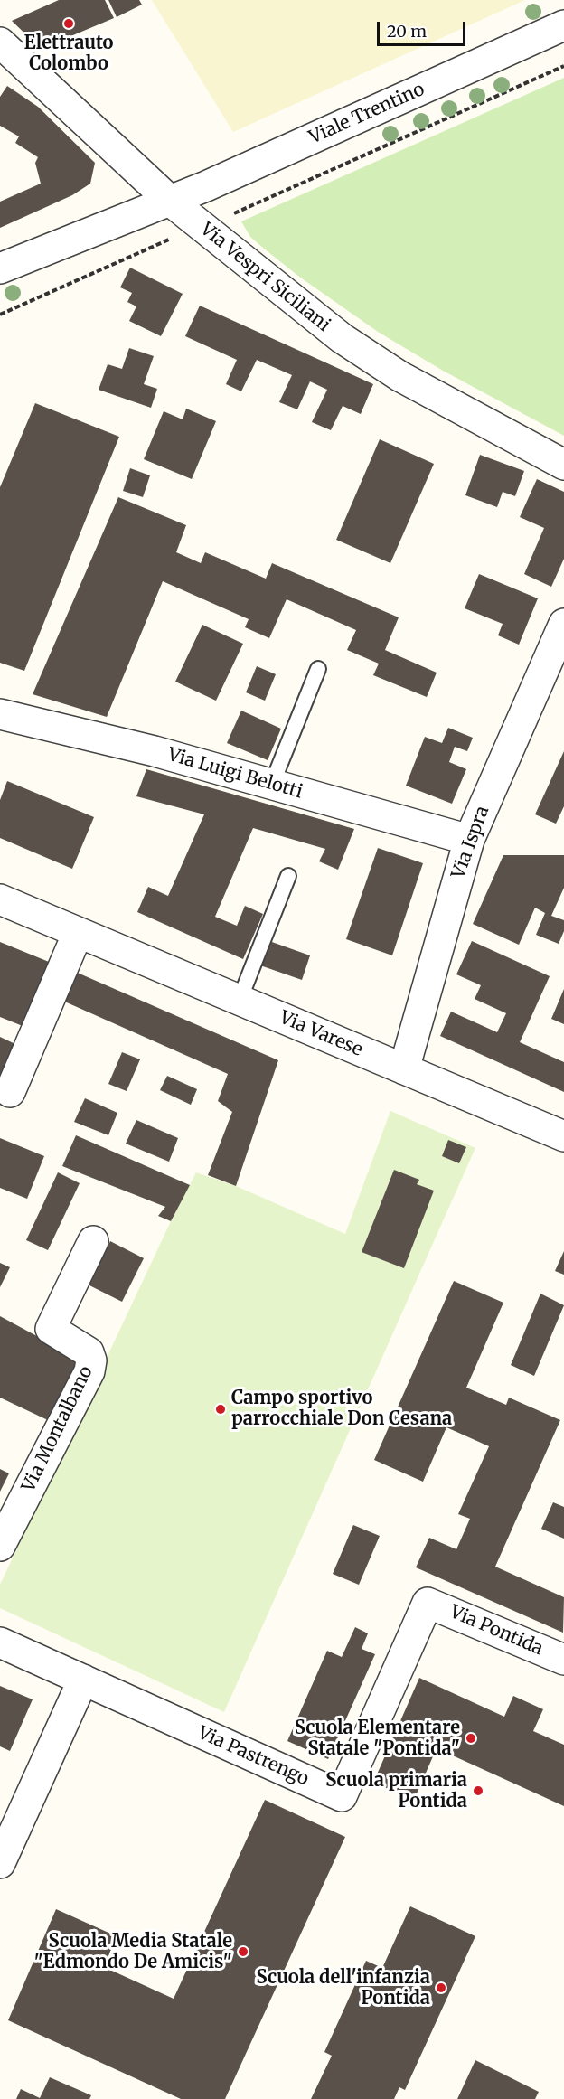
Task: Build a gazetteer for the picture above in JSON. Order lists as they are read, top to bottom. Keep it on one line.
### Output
{"streets":{"street":["Viale Trentino","Via Vespri Siciliani","Via Luigi Belotti","Via Ispra","Via Varese","Via Montalbano","Via Pontida","Via Pastrengo"]},"crossings":[["Viale Trentino","Via Vespri Siciliani"],["Via Luigi Belotti","Via Ispra"],["Via Ispra","Via Varese"],["Via Pontida","Via Pastrengo"]],"places":["Elettrauto Colombo","Campo sportivo parrocchiale Don Cesana","Scuola Elementare Statale \"Pontida\"","Scuola primaria Pontida","Scuola Media Statale \"Edmondo De Amicis\"","Scuola dell'infanzia Pontida"],"scale_bar":"20 m"}
